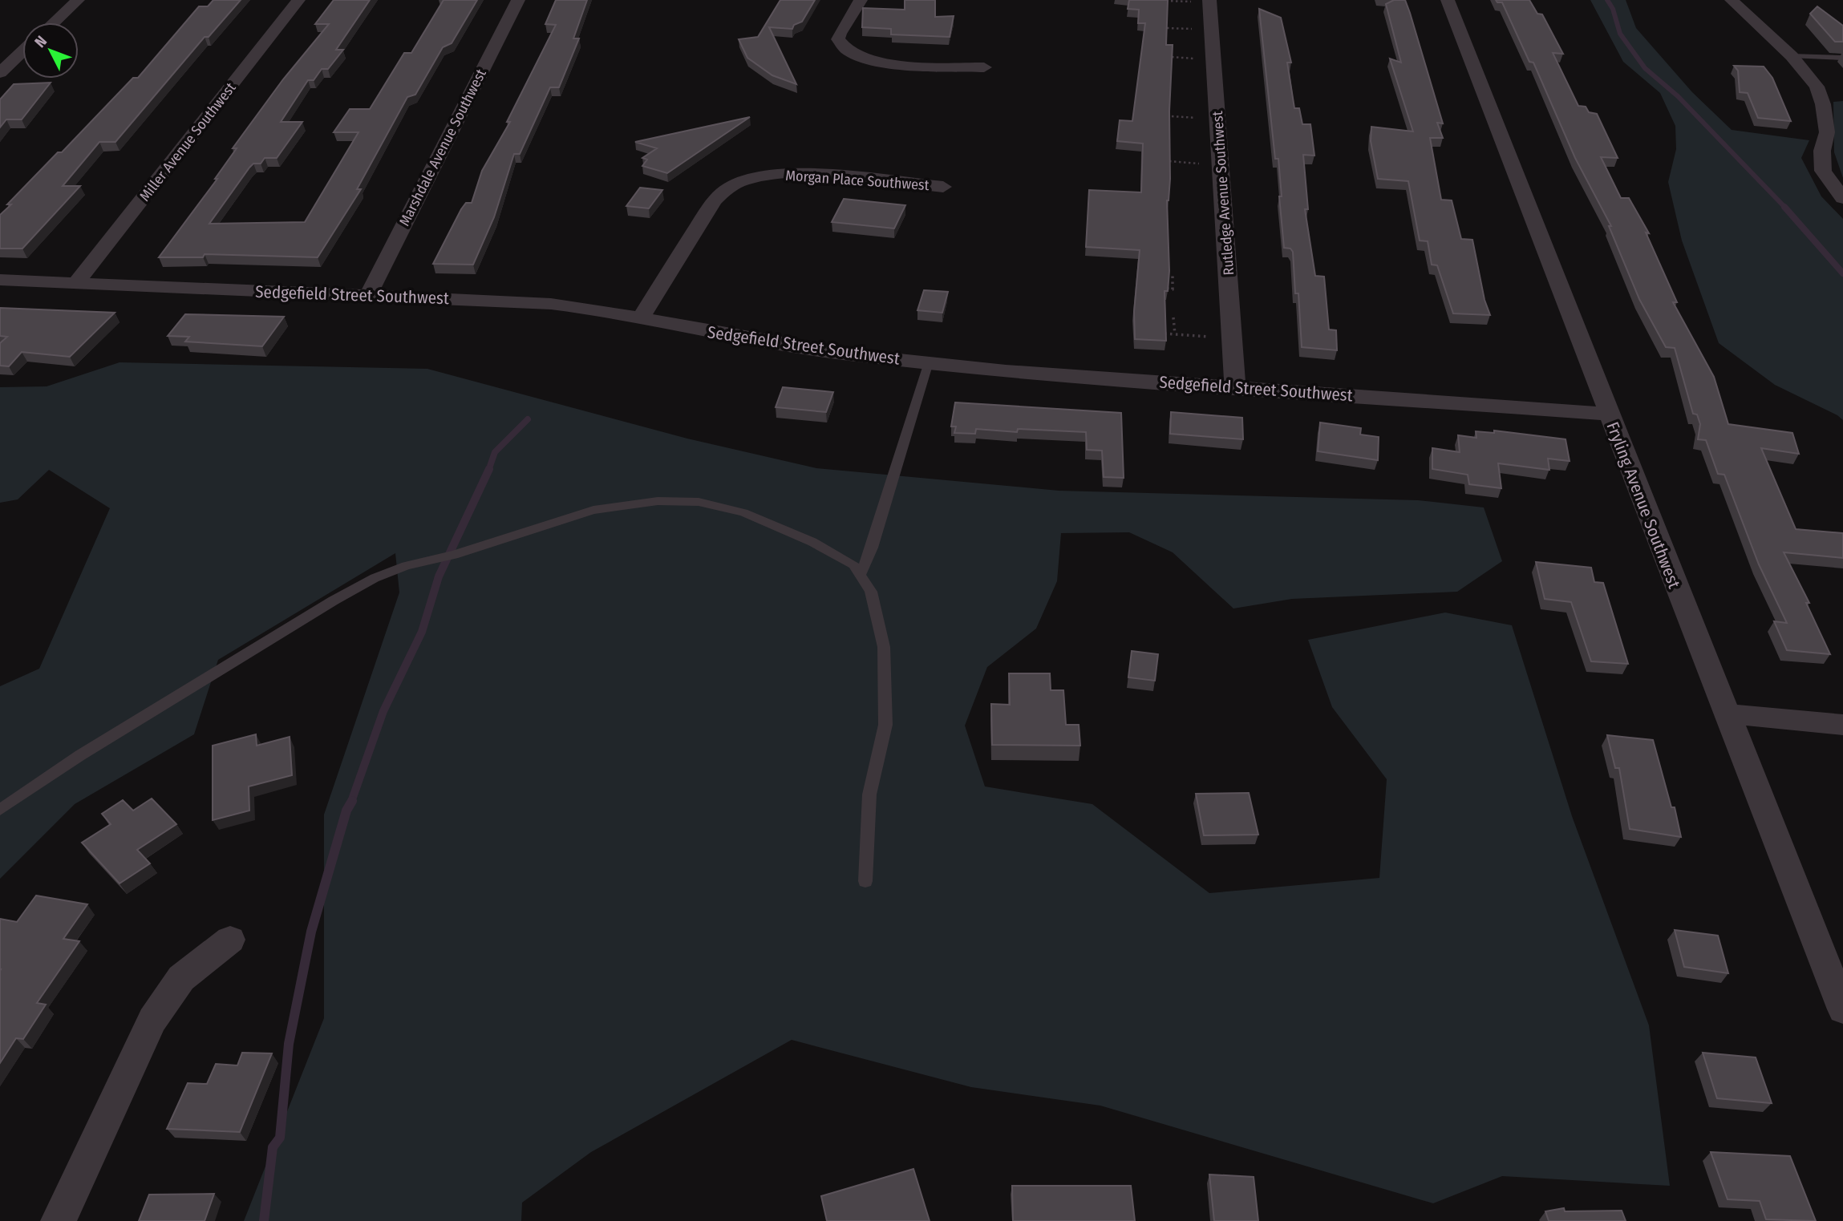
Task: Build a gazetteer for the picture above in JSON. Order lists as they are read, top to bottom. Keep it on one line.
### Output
{"streets":{"street":["Miller Avenue Southwest","Marshdale Avenue Southwest","Morgan Place Southwest","Rutledge Avenue Southwest","Sedgefield Street Southwest","Fryling Avenue Southwest"]},"crossings":[["Miller Avenue Southwest","Sedgefield Street Southwest"],["Marshdale Avenue Southwest","Sedgefield Street Southwest"],["Morgan Place Southwest","Sedgefield Street Southwest"],["Rutledge Avenue Southwest","Sedgefield Street Southwest"],["Sedgefield Street Southwest","Fryling Avenue Southwest"]],"north":"top left"}
